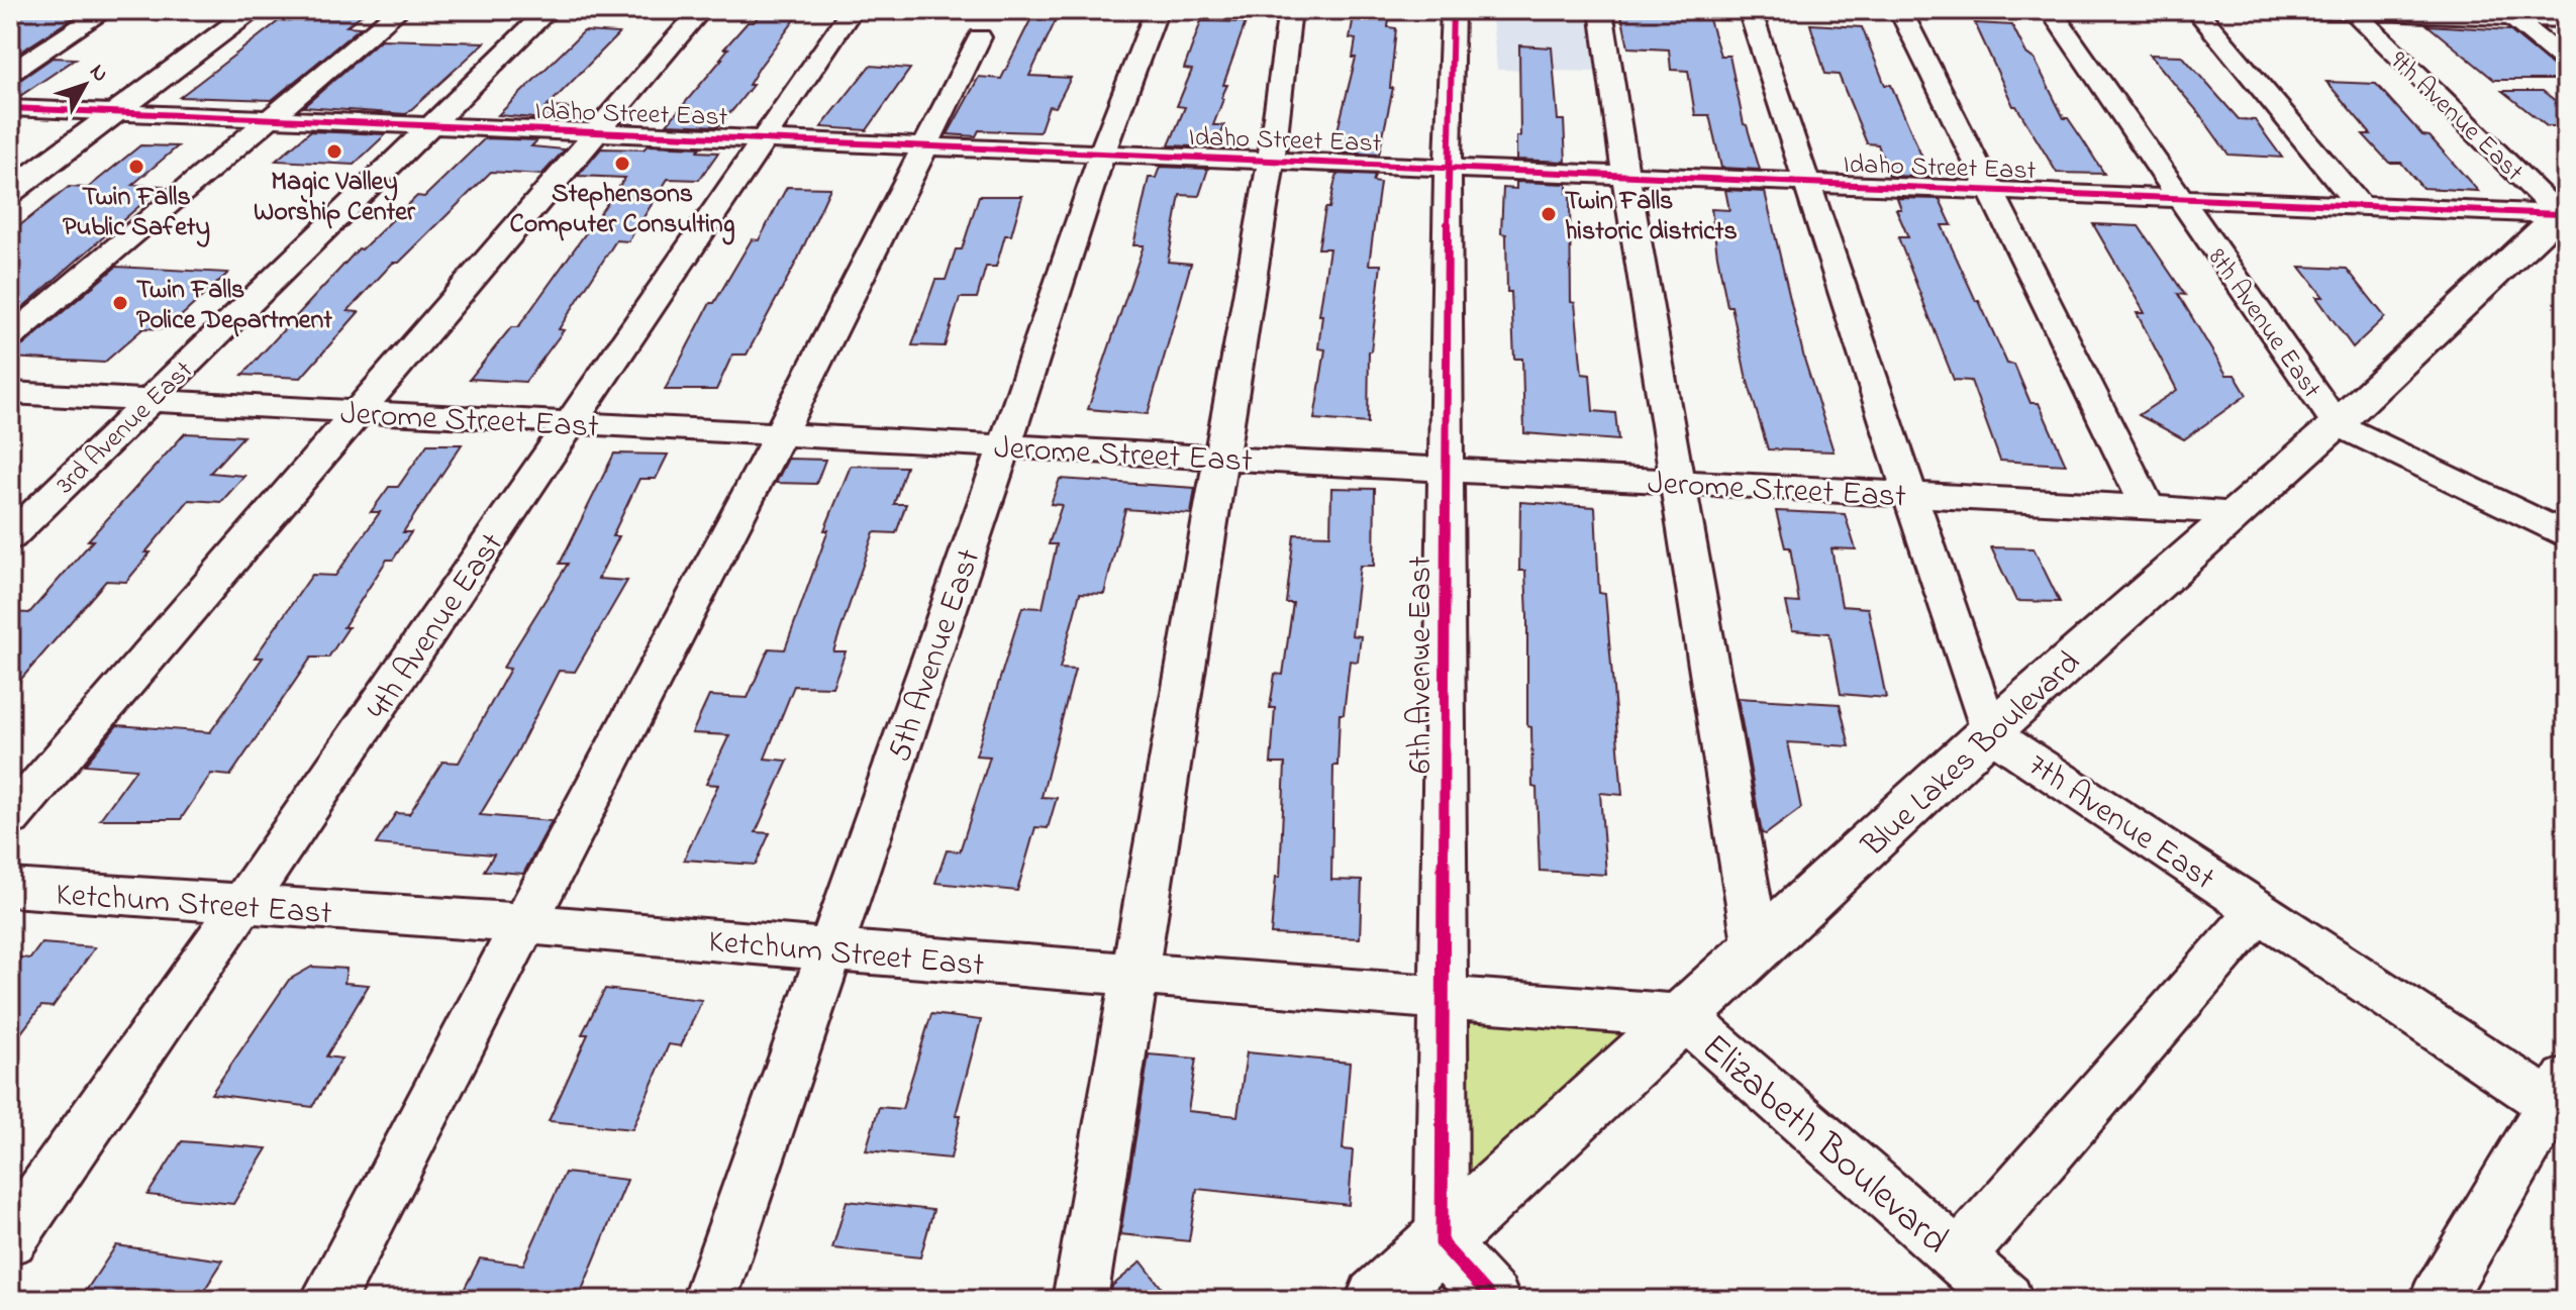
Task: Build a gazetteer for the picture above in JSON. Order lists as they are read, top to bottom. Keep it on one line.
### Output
{"streets":{"main road":["Blue Lakes Boulevard"],"street":["Idaho Street East","9th Avenue East","8th Avenue East","Jerome Street East","3rd Avenue East","4th Avenue East","5th Avenue East","6th Avenue East","7th Avenue East","Ketchum Street East","Elizabeth Boulevard"]},"crossings":[["Idaho Street East","9th Avenue East"],["Idaho Street East","8th Avenue East"],["Idaho Street East","3rd Avenue East"],["Idaho Street East","4th Avenue East"],["Idaho Street East","5th Avenue East"],["Idaho Street East","6th Avenue East"],["Idaho Street East","Blue Lakes Boulevard"],["9th Avenue East","Blue Lakes Boulevard"],["8th Avenue East","Blue Lakes Boulevard"],["Jerome Street East","3rd Avenue East"],["Jerome Street East","4th Avenue East"],["Jerome Street East","5th Avenue East"],["Jerome Street East","6th Avenue East"],["Jerome Street East","Blue Lakes Boulevard"],["4th Avenue East","Ketchum Street East"],["5th Avenue East","Ketchum Street East"],["6th Avenue East","Blue Lakes Boulevard"],["6th Avenue East","Ketchum Street East"],["Blue Lakes Boulevard","7th Avenue East"],["Blue Lakes Boulevard","Ketchum Street East"],["Blue Lakes Boulevard","Elizabeth Boulevard"],["Ketchum Street East","Elizabeth Boulevard"]],"places":["Magic Valley Worship Center","Stephensons Computer Consulting","Twin Falls Public Safety","Twin Falls historic districts","Twin Falls Police Department"],"north":"top right"}
